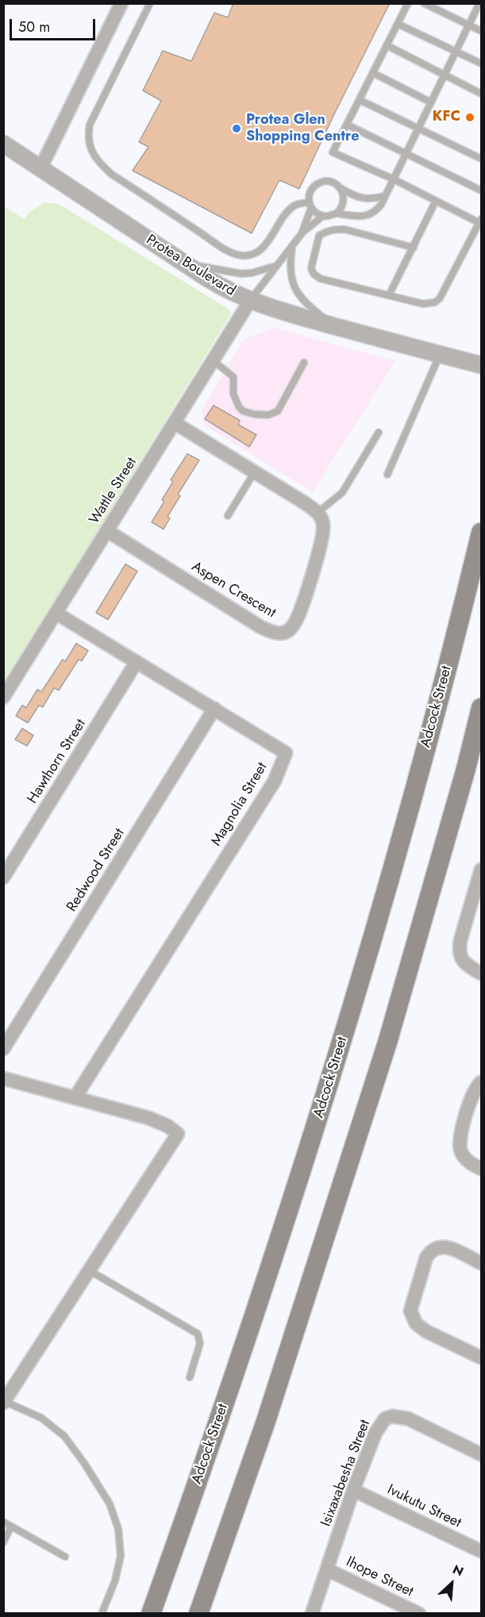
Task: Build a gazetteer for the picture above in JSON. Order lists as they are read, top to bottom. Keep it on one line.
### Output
{"streets":{"main road":["Adcock Street"],"street":["Protea Boulevard","Wattle Street","Aspen Crescent","Hawthorn Street","Magnolia Street","Redwood Street","Isixaxabesha Street","Ivukutu Street","Ihope Street"]},"crossings":[["Protea Boulevard","Wattle Street"],["Wattle Street","Aspen Crescent"],["Wattle Street","Magnolia Street"],["Hawthorn Street","Magnolia Street"],["Magnolia Street","Redwood Street"],["Isixaxabesha Street","Ivukutu Street"],["Isixaxabesha Street","Ihope Street"]],"places":["KFC","Protea Glen Shopping Centre"],"scale_bar":"50 m","north":"top right"}
